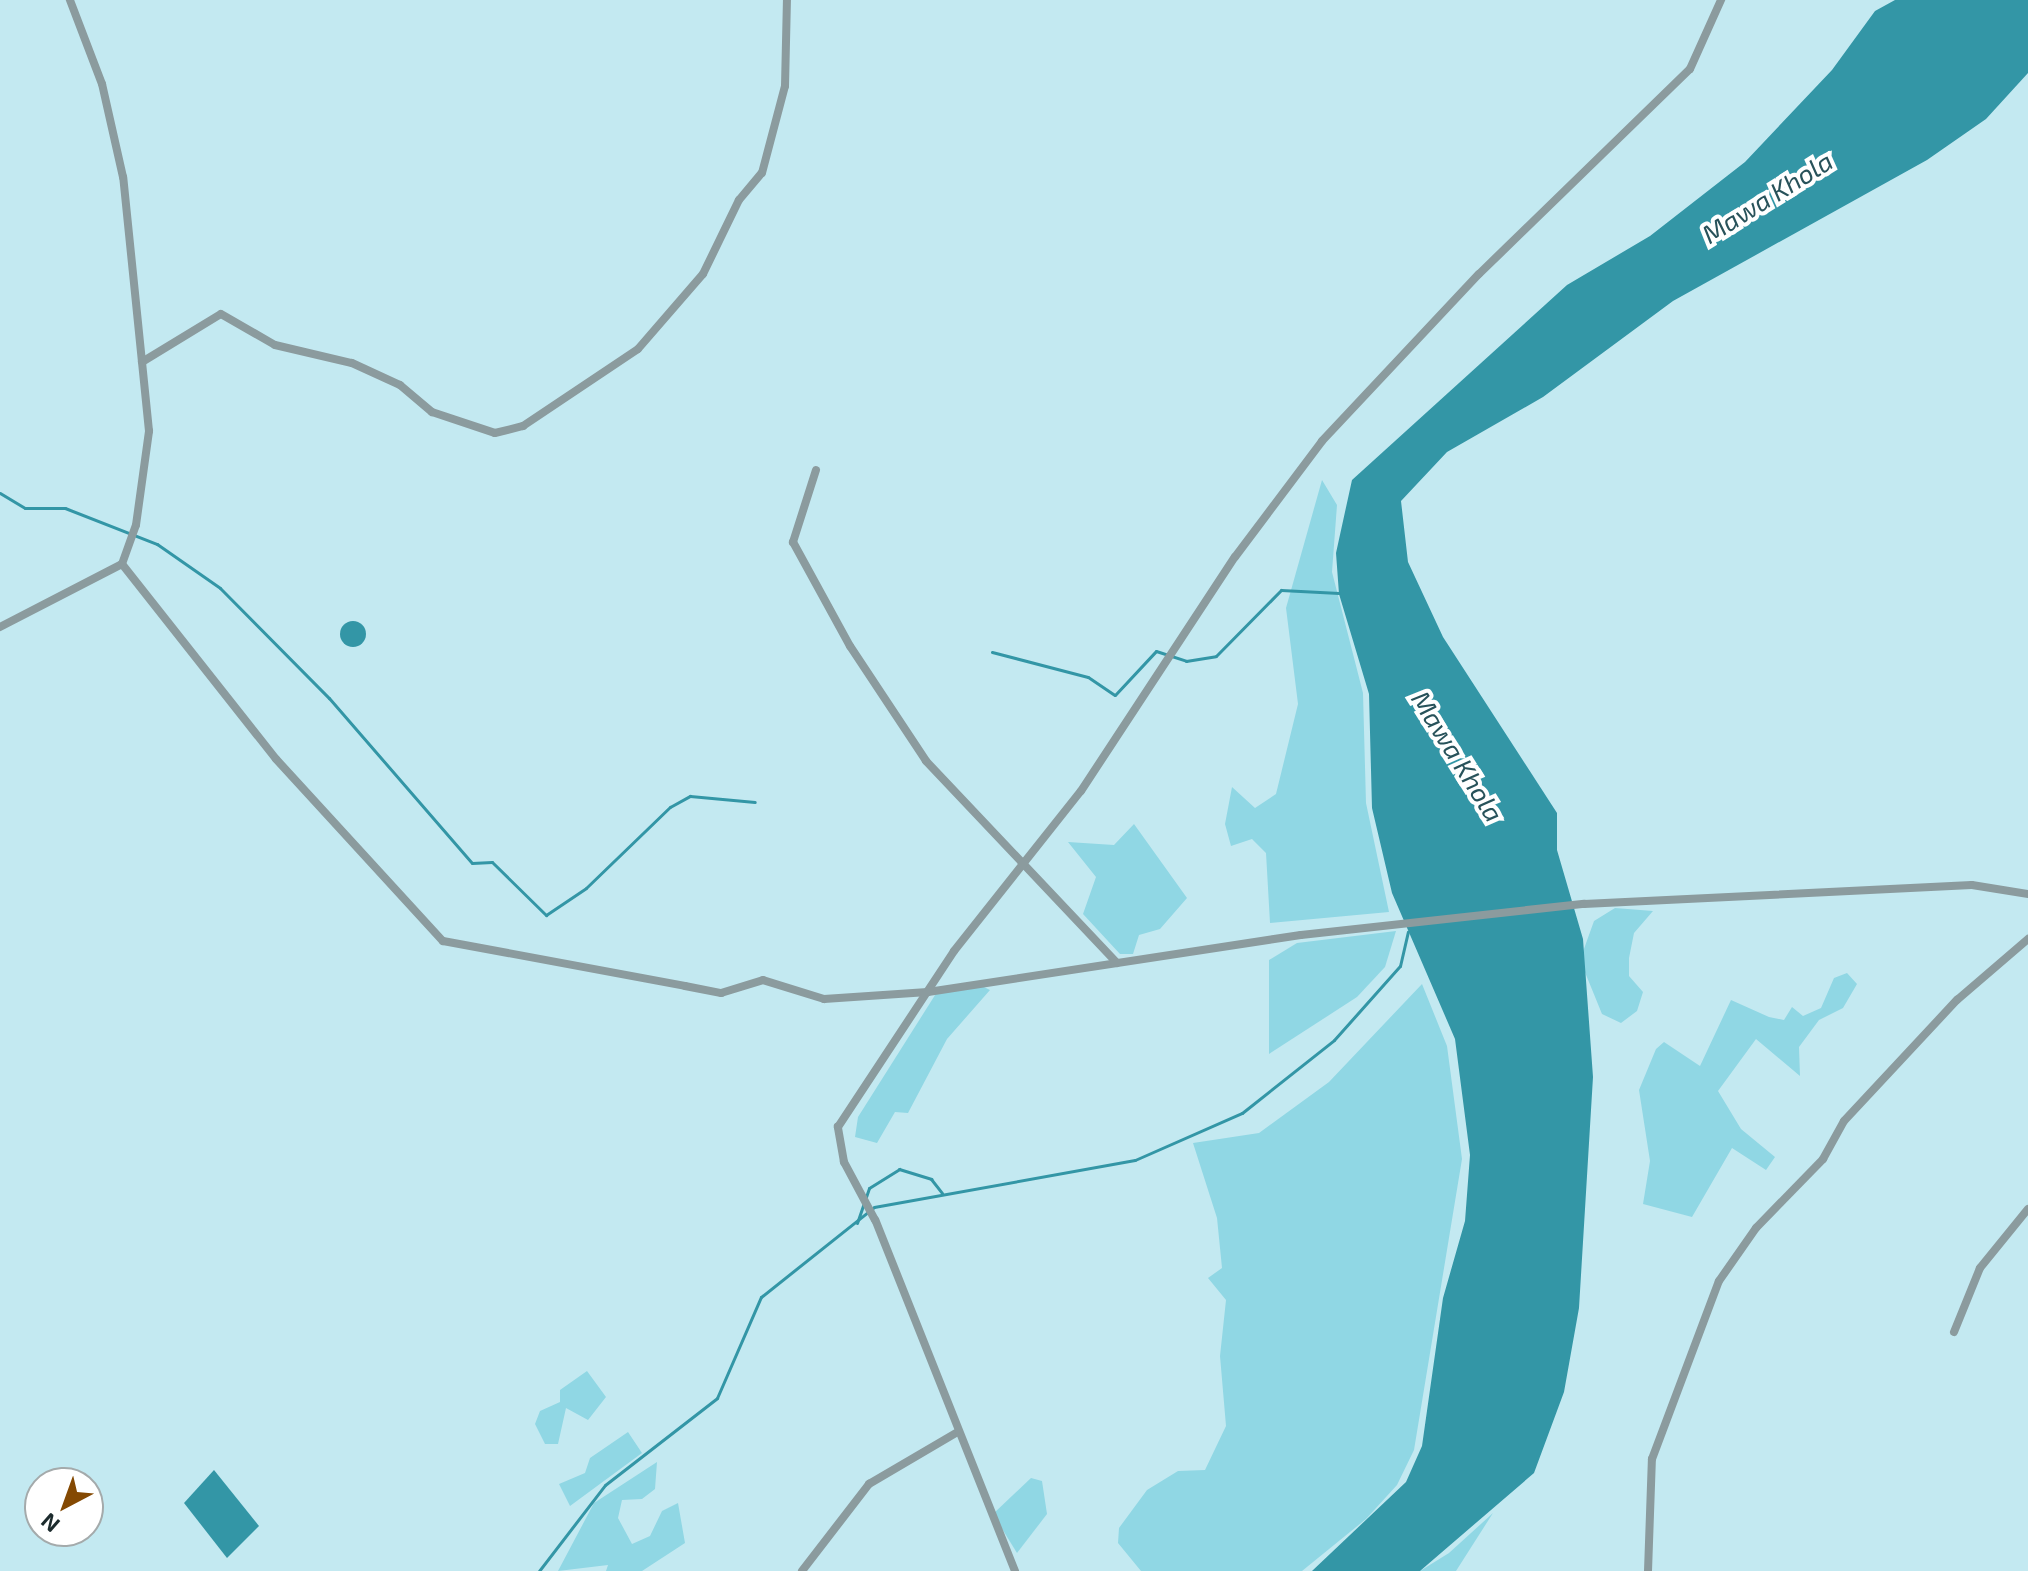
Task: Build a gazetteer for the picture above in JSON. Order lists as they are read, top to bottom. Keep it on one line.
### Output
{"water":["Mawa Khola"],"north":"bottom left"}
